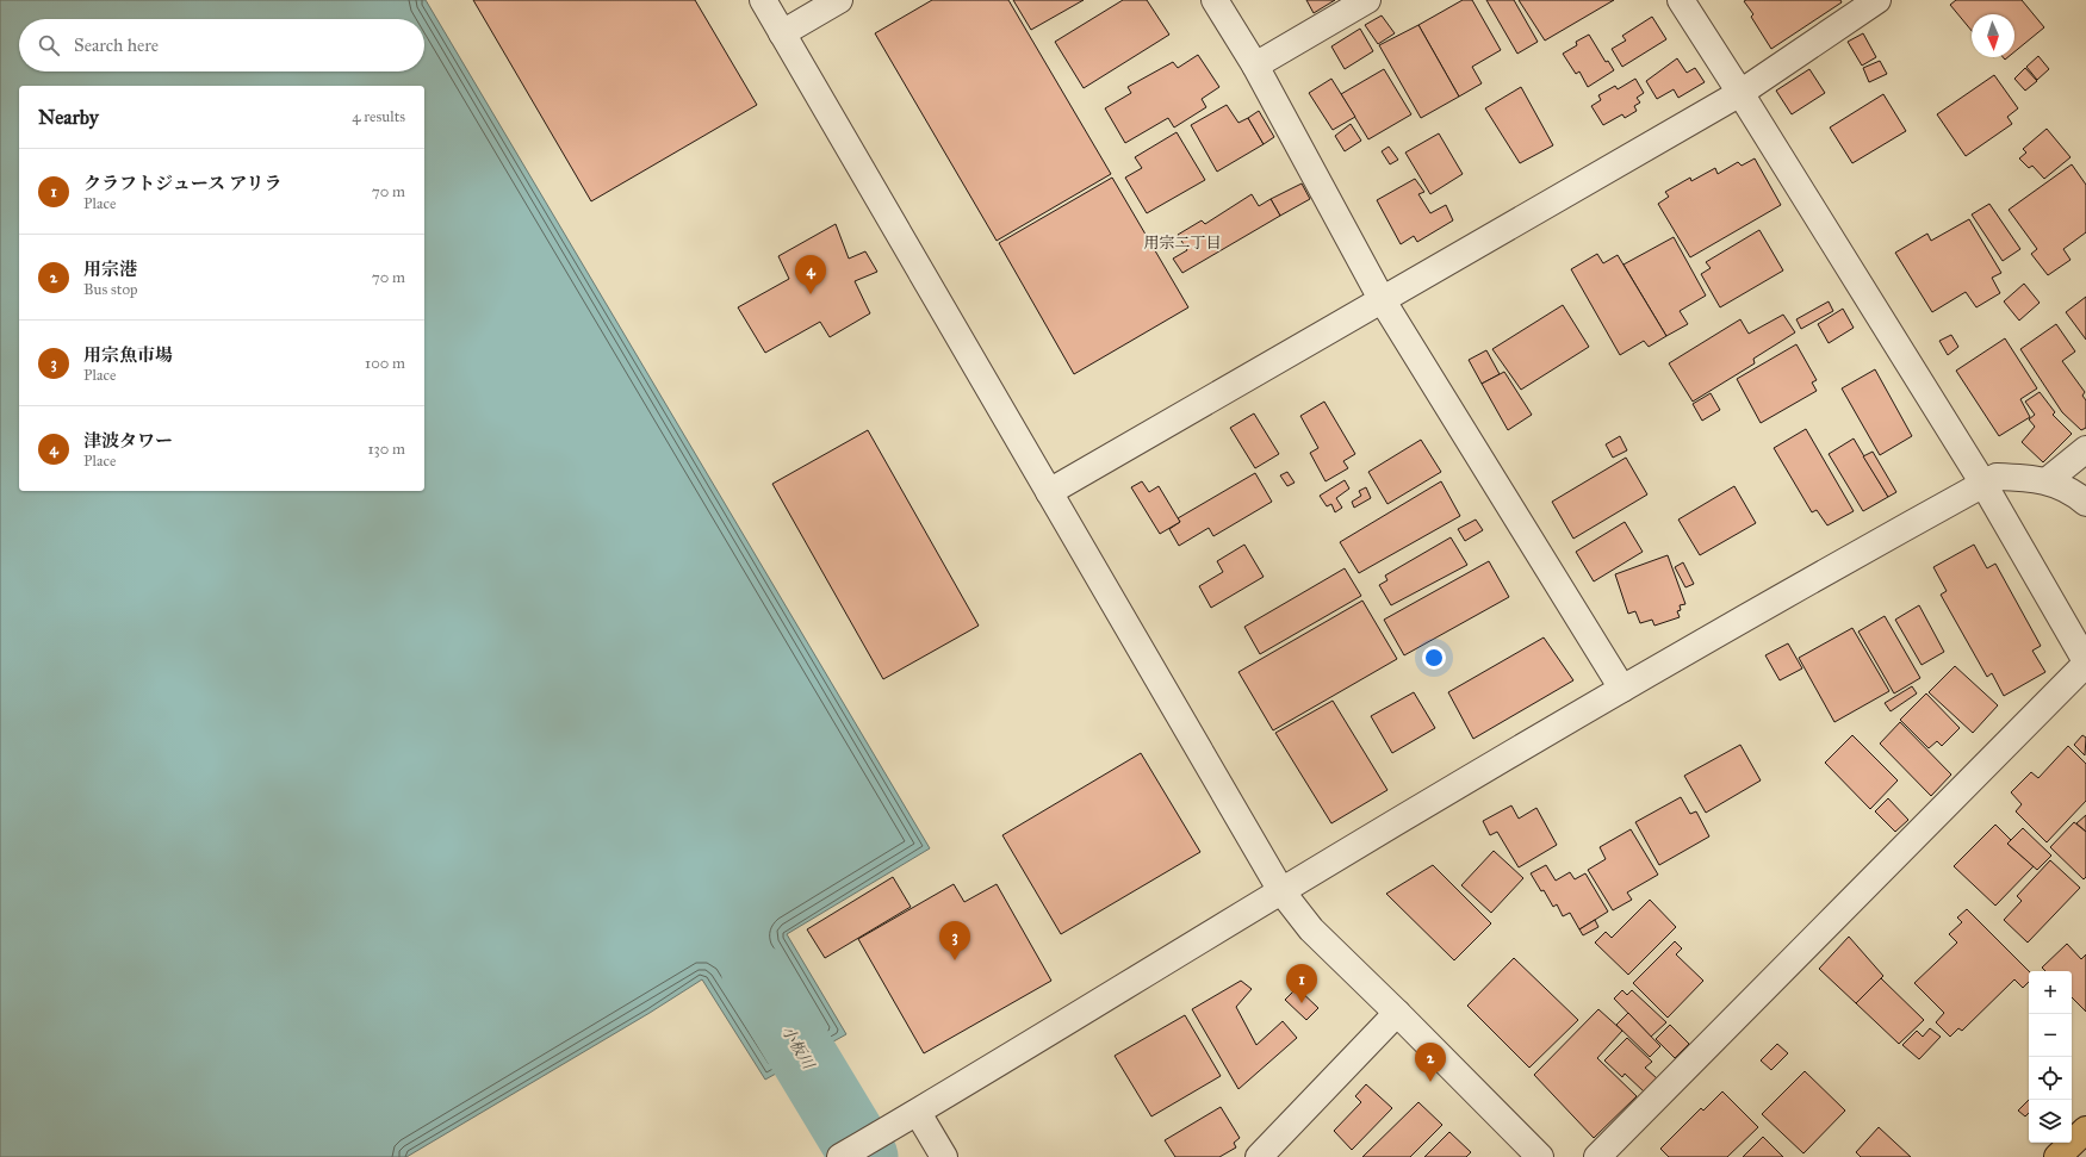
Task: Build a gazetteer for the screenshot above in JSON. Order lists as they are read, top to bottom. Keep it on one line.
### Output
{"districts":["用宗二丁目"],"water":["小板川"],"north":"bottom","page":{"search":"Search here","heading":["Nearby","4 results"],"list":[{"mark":"1","name":"クラフトジュース アリラ","note":"Place","value":"70 m"},{"mark":"2","name":"用宗港","note":"Bus stop","value":"70 m"},{"mark":"3","name":"用宗魚市場","note":"Place","value":"100 m"},{"mark":"4","name":"津波タワー","note":"Place","value":"130 m"}],"pins":["4","3","1","2"],"map_buttons":["+","−"]}}
